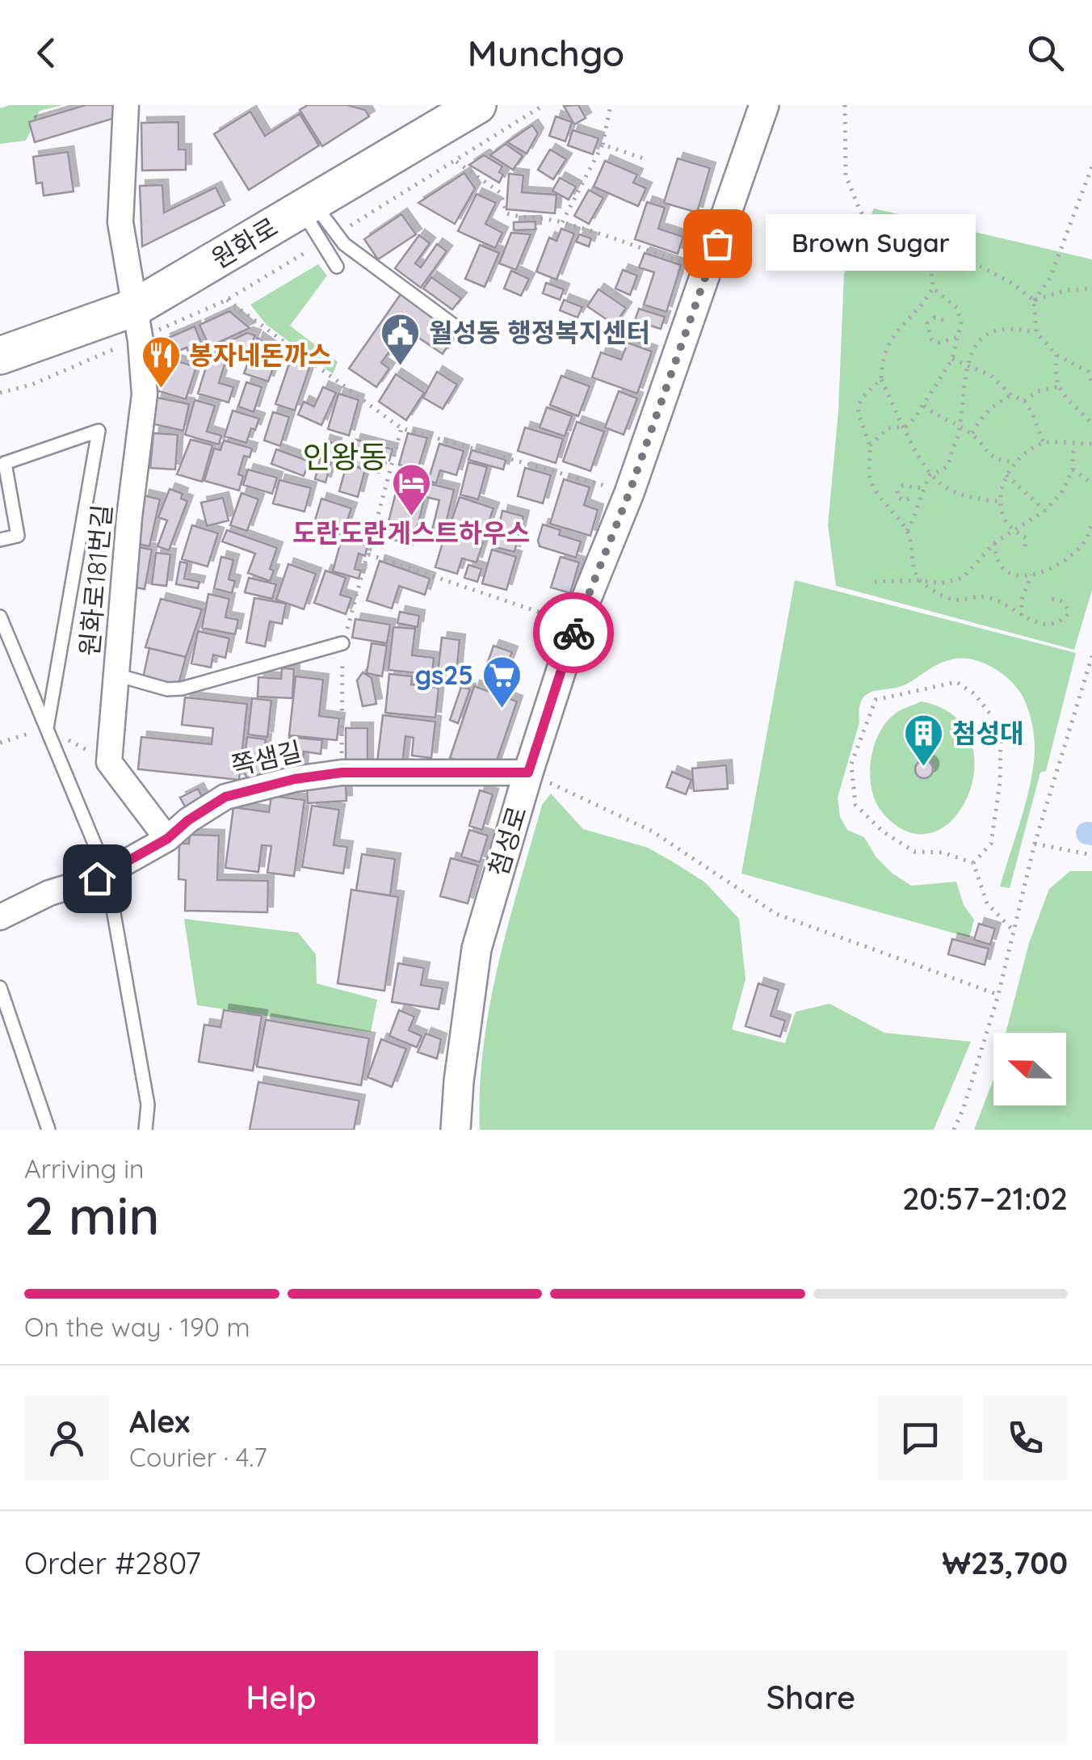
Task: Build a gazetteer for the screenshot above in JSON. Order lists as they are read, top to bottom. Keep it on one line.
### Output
{"streets":{"main road":["원화로"],"street":["원화로181번길","쪽샘길","첨성로"]},"crossings":[["원화로","원화로181번길"],["원화로181번길","쪽샘길"],["쪽샘길","첨성로"]],"districts":["인왕동"],"places":{"other":["Brown Sugar"],"public building":["월성동 행정복지센터"],"restaurant":["봉자네돈까스"],"hotel":["도란도란게스트하우스"],"supermarket":["gs25"],"building":["첨성대"]},"north":"left","page":{"header":"Munchgo","bubble":"Brown Sugar","heading":["2 min","Arriving in","20:57–21:02"],"panel":["Alex","Courier · 4.7","Order #2807","₩23,700"],"bar":"On the way · 190 m","buttons":["Help","Share"]}}
